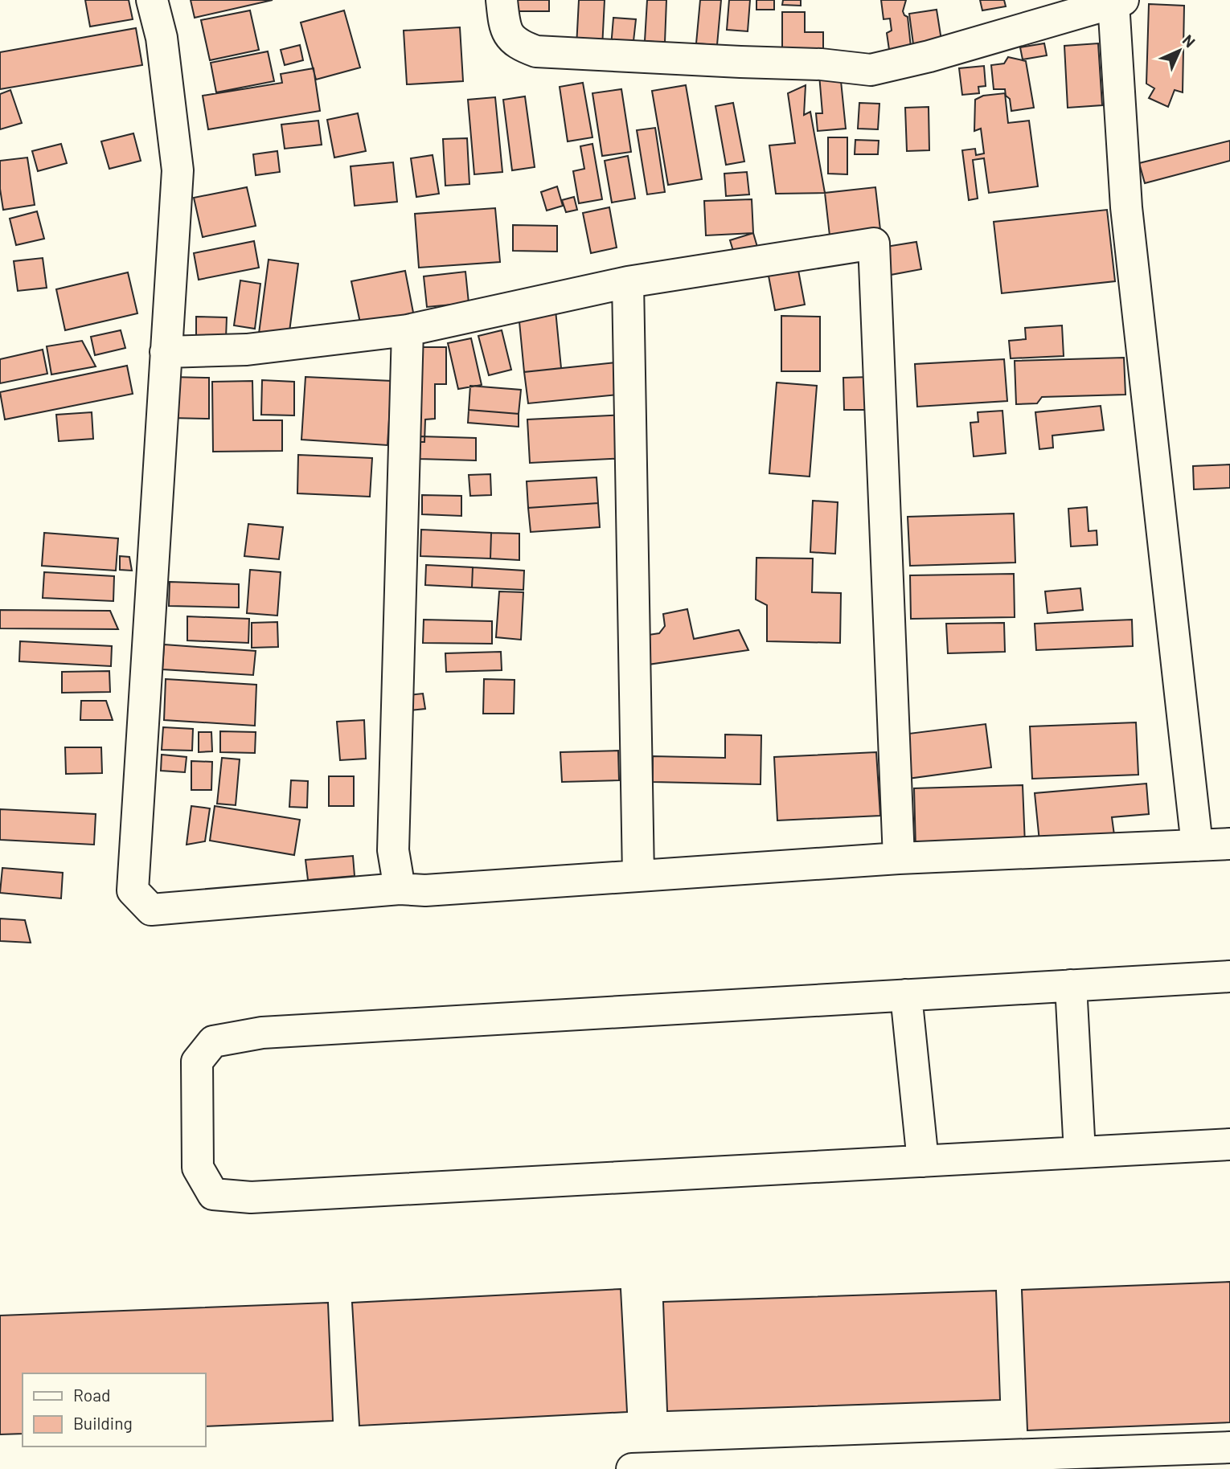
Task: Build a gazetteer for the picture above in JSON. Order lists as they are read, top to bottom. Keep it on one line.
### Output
{"legend":["Road","Building"],"north":"top right"}
